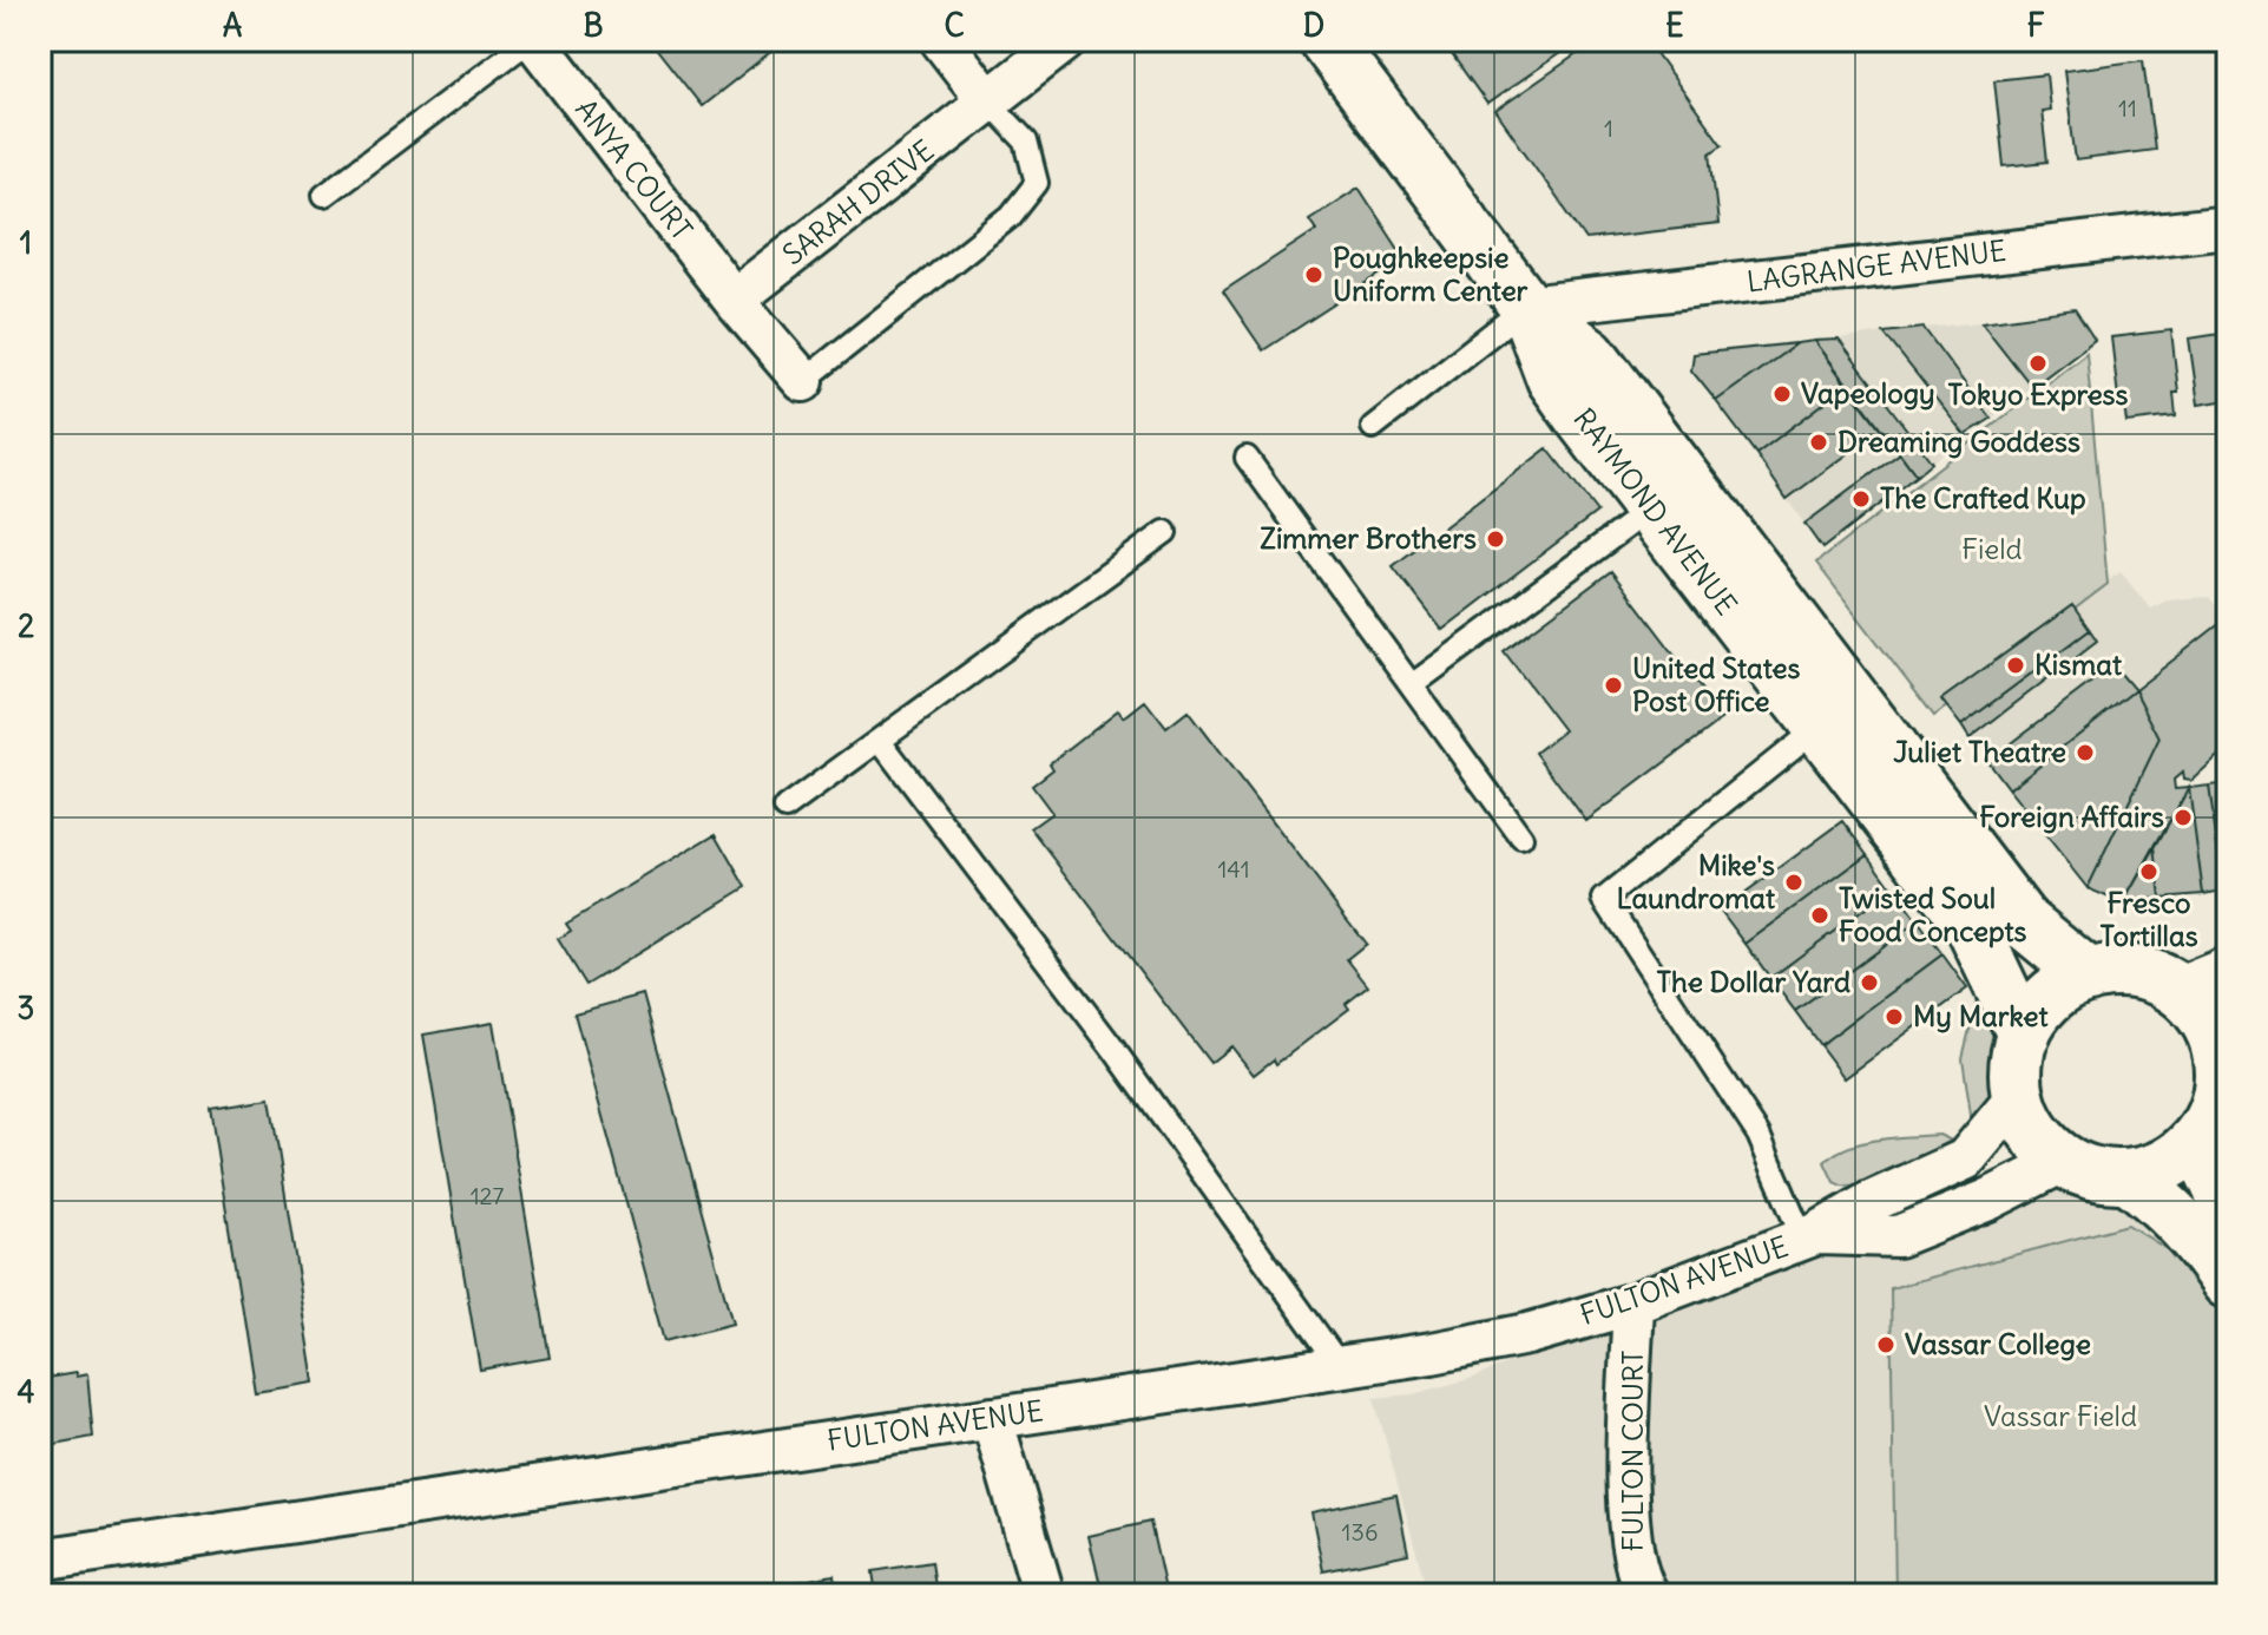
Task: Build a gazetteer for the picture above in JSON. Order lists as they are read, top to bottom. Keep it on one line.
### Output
{"streets":{"main road":["RAYMOND AVENUE"],"street":["ANYA COURT","SARAH DRIVE","LAGRANGE AVENUE","FULTON AVENUE","FULTON COURT"]},"crossings":[["ANYA COURT","SARAH DRIVE"],["LAGRANGE AVENUE","RAYMOND AVENUE"],["RAYMOND AVENUE","FULTON AVENUE"],["FULTON AVENUE","FULTON COURT"]],"parks":["Field","Vassar Field"],"places":["Poughkeepsie Uniform Center","Tokyo Express","Vapeology","Dreaming Goddess","The Crafted Kup","Zimmer Brothers","Kismat","United States Post Office","Juliet Theatre","Foreign Affairs","Fresco Tortillas","Mike's Laundromat","Twisted Soul Food Concepts","The Dollar Yard","My Market","Vassar College"],"house_numbers":["11","1","141","127","136"],"grid":{"columns":["A","B","C","D","E","F"],"rows":["1","2","3","4"]}}
